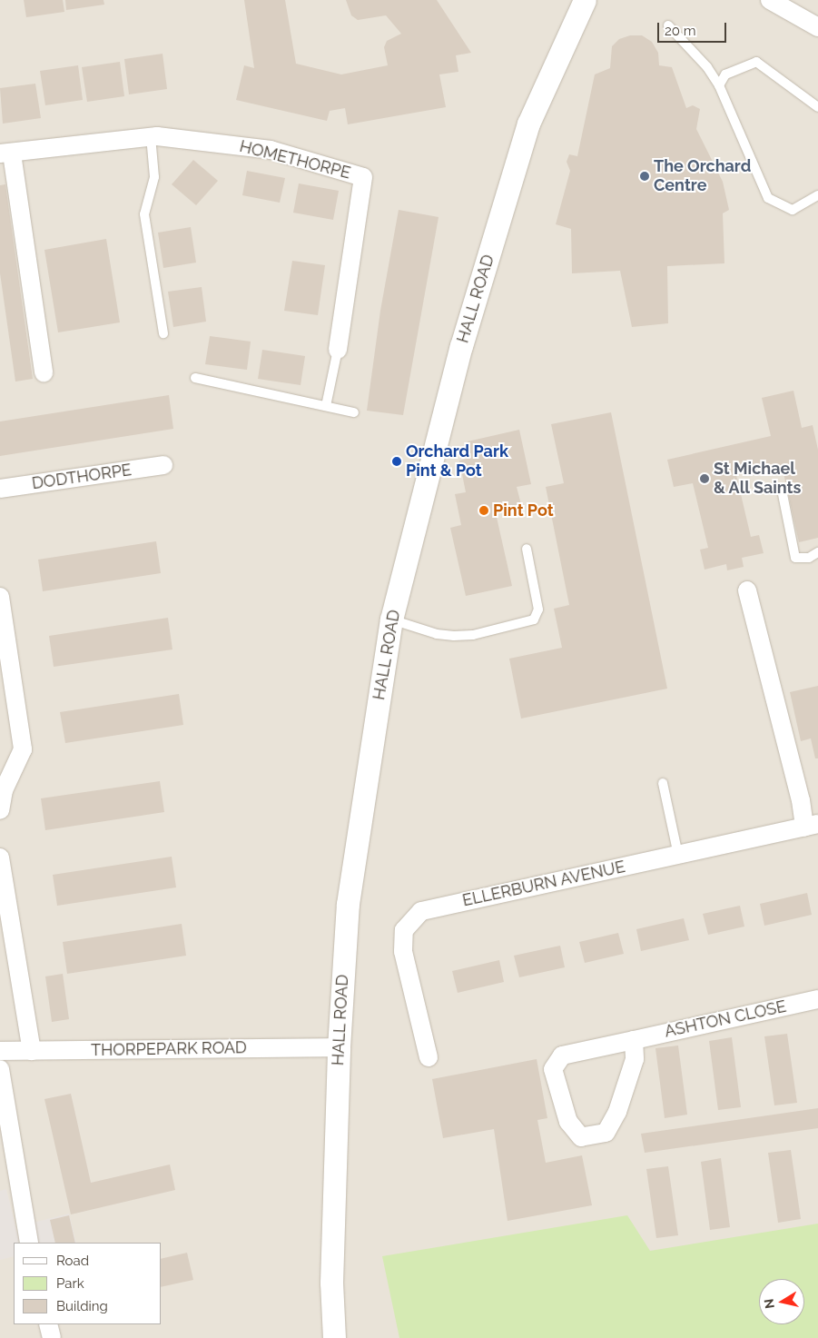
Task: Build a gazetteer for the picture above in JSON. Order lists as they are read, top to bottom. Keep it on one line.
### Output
{"streets":{"street":["HOMETHORPE","HALL ROAD","DODTHORPE","ELLERBURN AVENUE","ASHTON CLOSE","THORPEPARK ROAD"]},"crossings":[["HALL ROAD","THORPEPARK ROAD"]],"places":["The Orchard Centre","Orchard Park Pint & Pot","St Michael & All Saints","Pint Pot"],"legend":["Road","Park","Building"],"scale_bar":"20 m","north":"left"}
